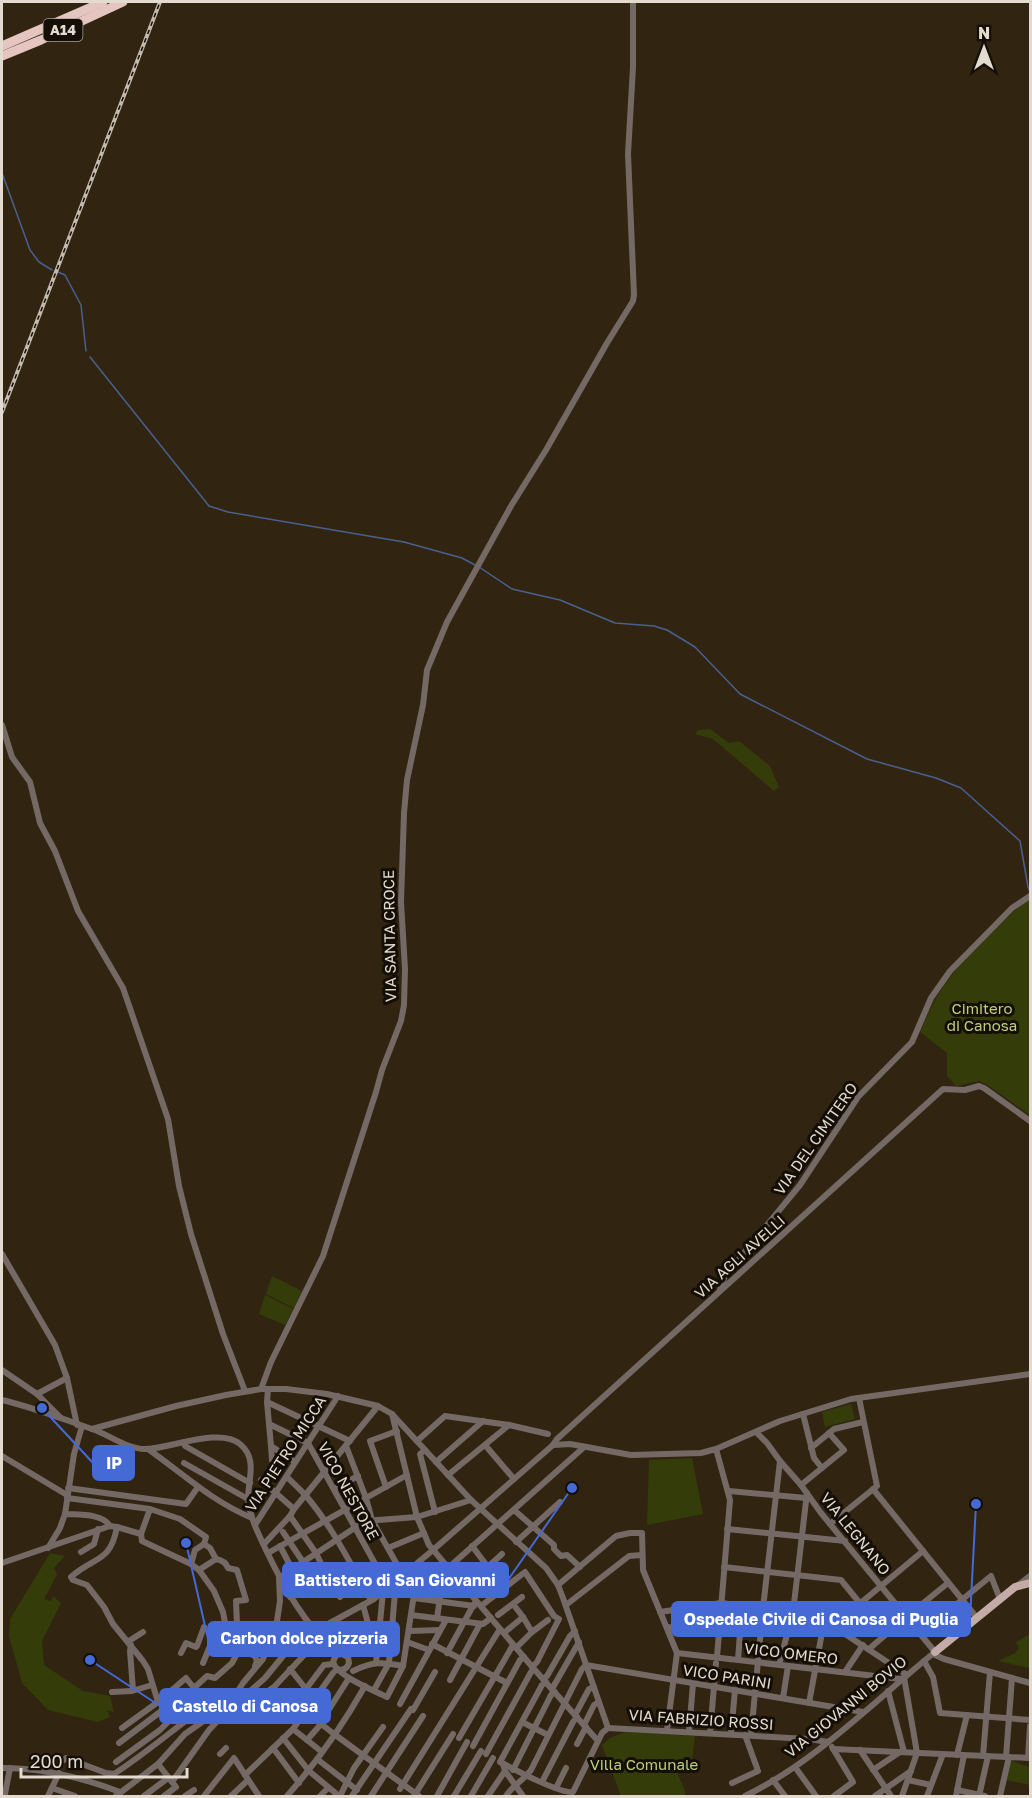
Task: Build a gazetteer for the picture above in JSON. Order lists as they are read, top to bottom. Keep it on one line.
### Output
{"streets":{"highway":["A14"],"main road":["VIA GIOVANNI BOVIO"],"street":["VIA SANTA CROCE","VIA DEL CIMITERO","VIA AGLI AVELLI","VIA PIETRO MICCA","VICO NESTORE","VIA LEGNANO","VICO OMERO","VICO PARINI","VIA FABRIZIO ROSSI"]},"crossings":[["VIA SANTA CROCE","VICO NESTORE"],["VIA DEL CIMITERO","VIA AGLI AVELLI"],["VIA AGLI AVELLI","VICO NESTORE"],["VIA PIETRO MICCA","VICO NESTORE"],["VIA LEGNANO","VIA GIOVANNI BOVIO"],["VICO OMERO","VIA GIOVANNI BOVIO"],["VICO PARINI","VIA GIOVANNI BOVIO"],["VIA GIOVANNI BOVIO","VIA FABRIZIO ROSSI"]],"parks":["Cimitero di Canosa","Villa Comunale"],"places":["IP","Battistero di San Giovanni","Ospedale Civile di Canosa di Puglia","Carbon dolce pizzeria","Castello di Canosa"],"scale_bar":"200 m","north":"top"}
